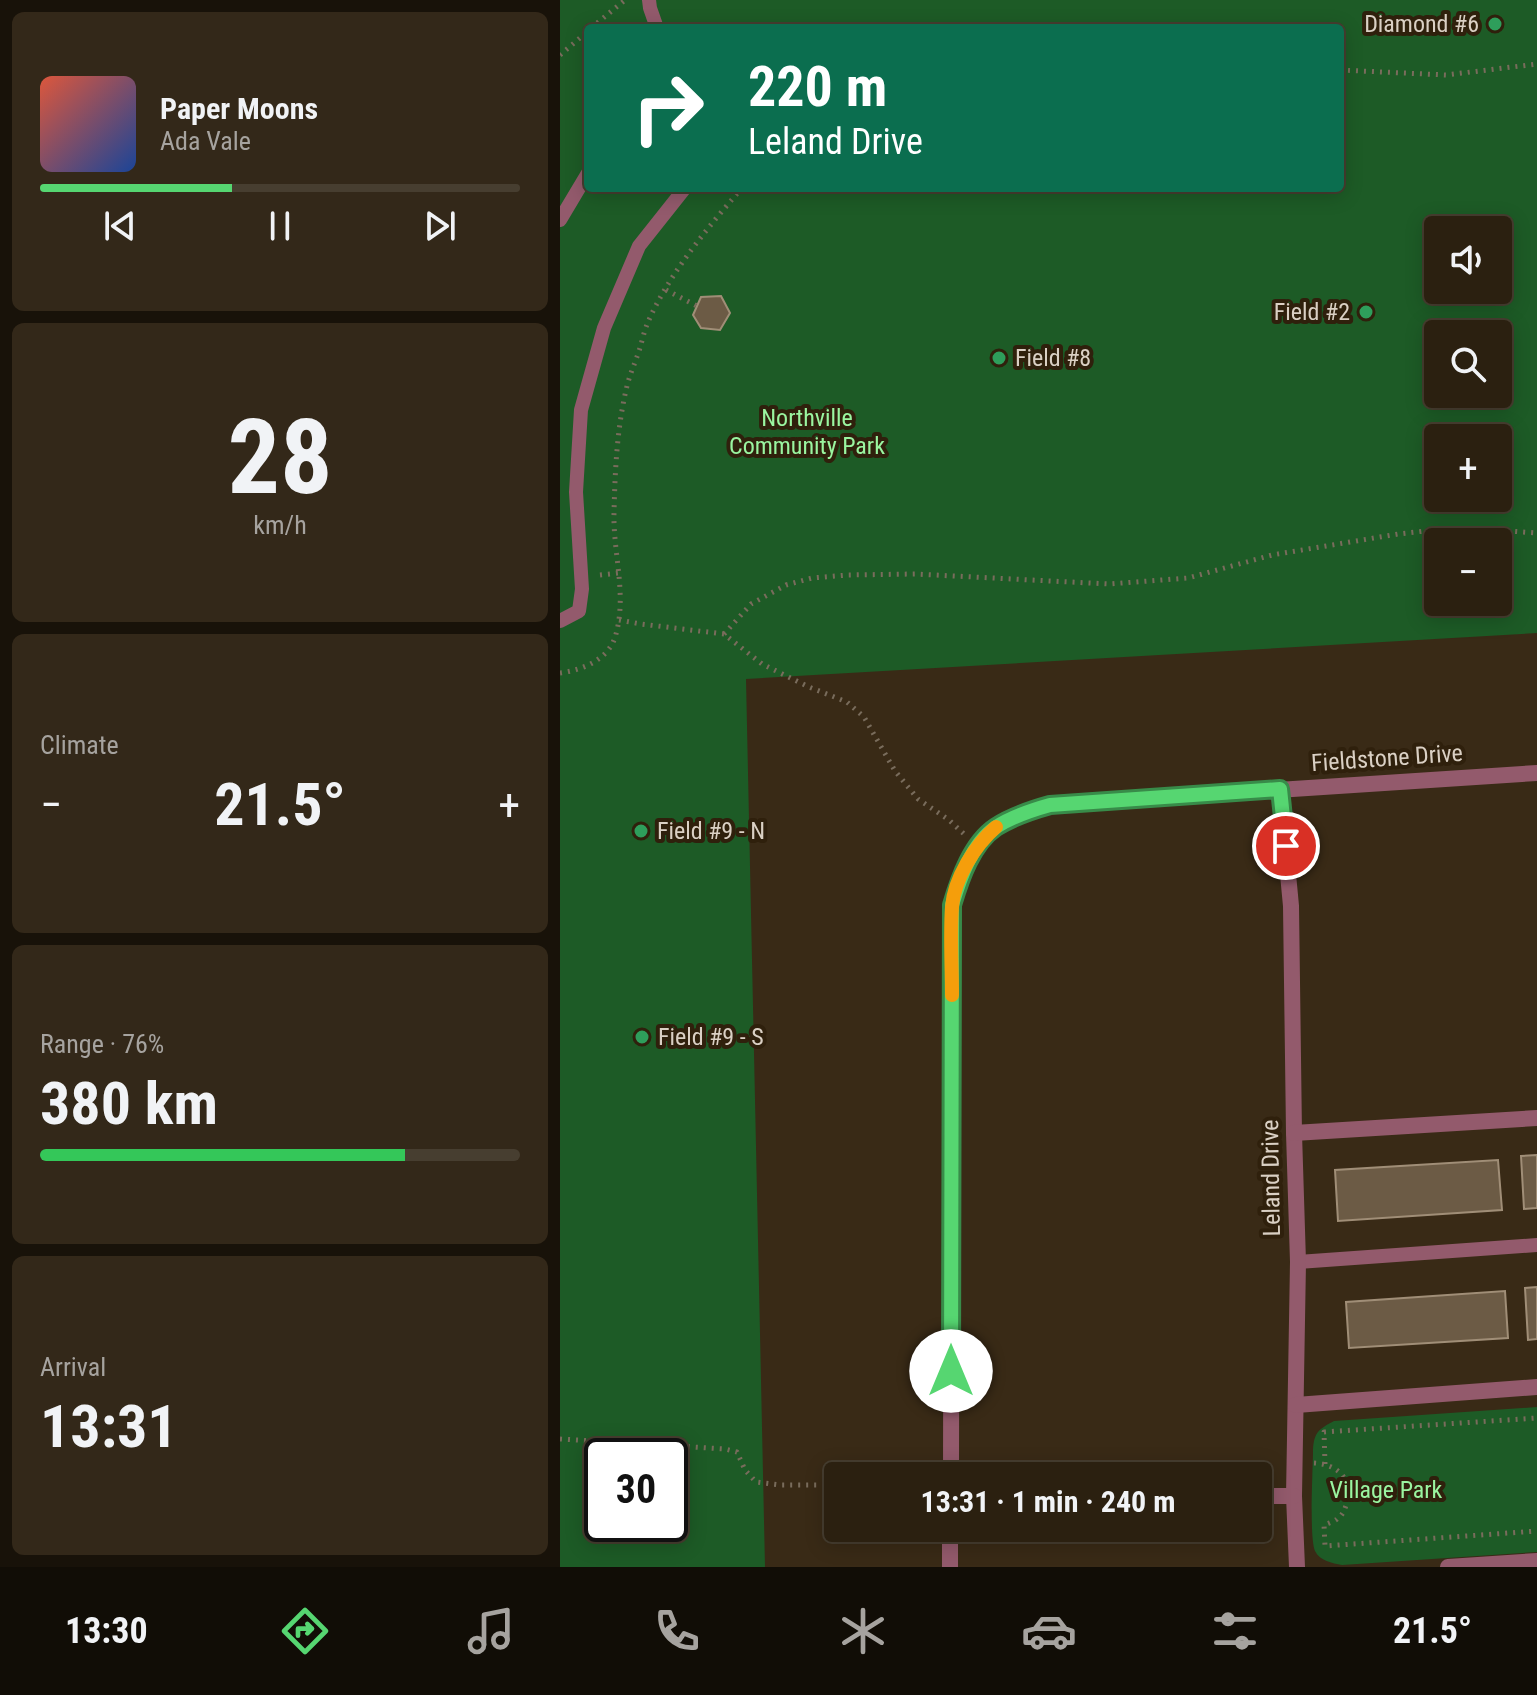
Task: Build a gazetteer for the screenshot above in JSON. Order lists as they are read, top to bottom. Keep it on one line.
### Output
{"streets":{"street":["Fieldstone Drive","Leland Drive"]},"crossings":[["Fieldstone Drive","Leland Drive"]],"parks":["Northville Community Park","Village Park"],"places":["Diamond #6","Field #2","Field #8","Field #9 - N","Field #9 - S"],"page":{"turn":["220 m","Leland Drive"],"song":["Paper Moons","Ada Vale"],"map_buttons":["+","−"],"tile":[["28","km/h"],"Climate",["Range · 76%","380 km"],["Arrival","13:31"]],"heat":["−","21.5°","+"],"limit":"30","trip":"13:31 · 1 min · 240 m","tabs":["13:30","21.5°"]}}
